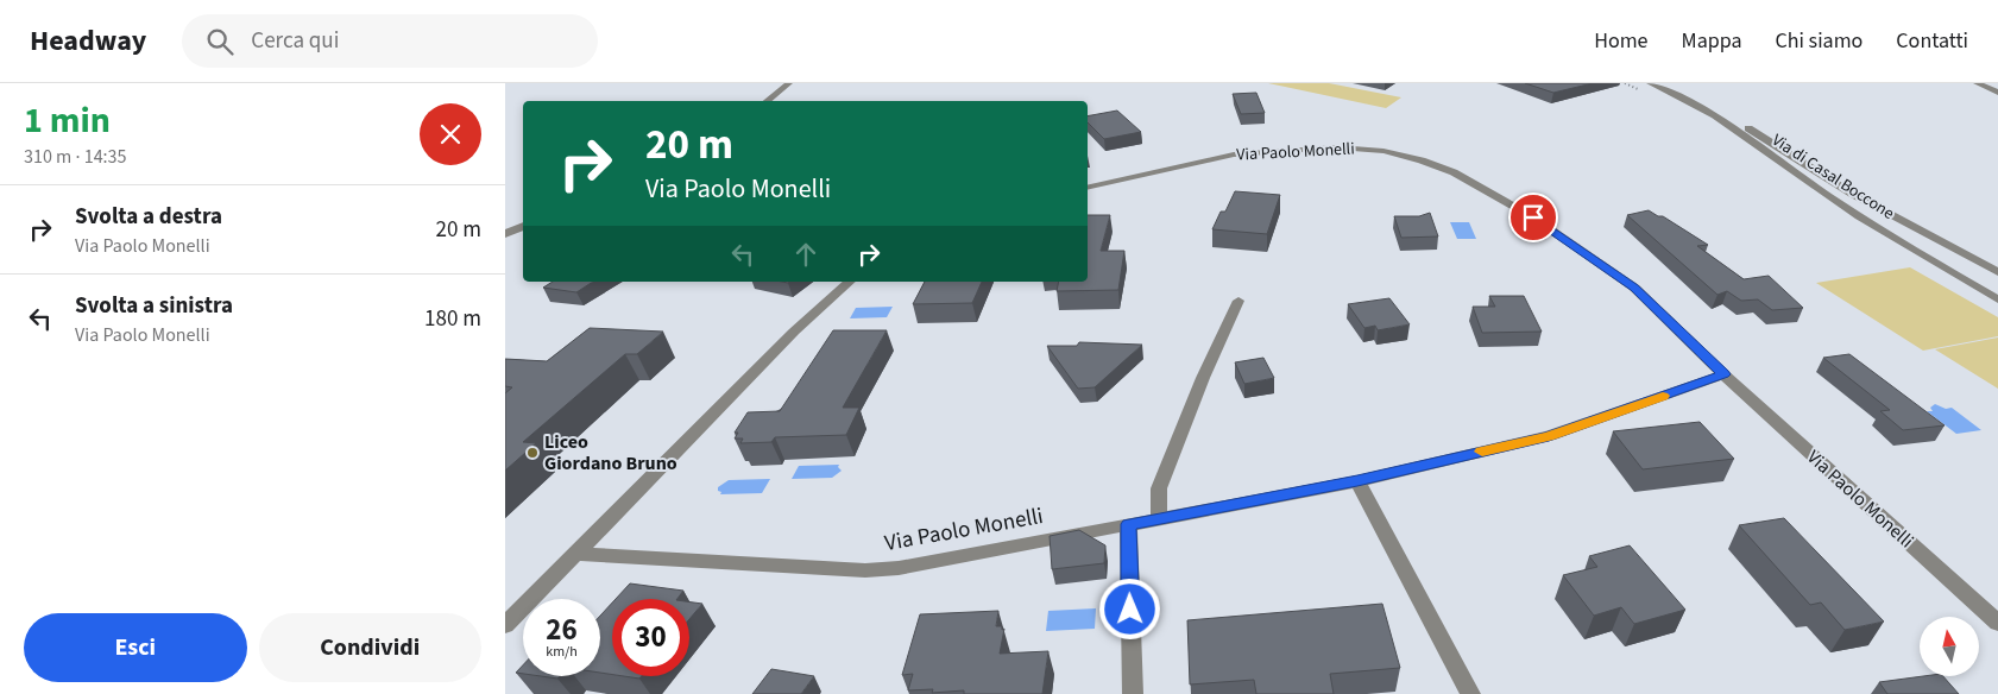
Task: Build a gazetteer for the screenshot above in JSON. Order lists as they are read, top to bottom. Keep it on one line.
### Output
{"streets":{"street":["Via Paolo Monelli","Via di Casal Boccone"]},"places":["Liceo Giordano Bruno"],"north":"top","page":{"header":"Headway","search":"Cerca qui","nav":["Home","Mappa","Chi siamo","Contatti"],"heading":["1 min","310 m · 14:35"],"turn":["20 m","Via Paolo Monelli"],"list":[{"name":"Svolta a destra","note":"Via Paolo Monelli","value":"20 m"},{"name":"Svolta a sinistra","note":"Via Paolo Monelli","value":"180 m"}],"speed":"26 km/h","limit":"30","buttons":["Esci","Condividi"]}}
